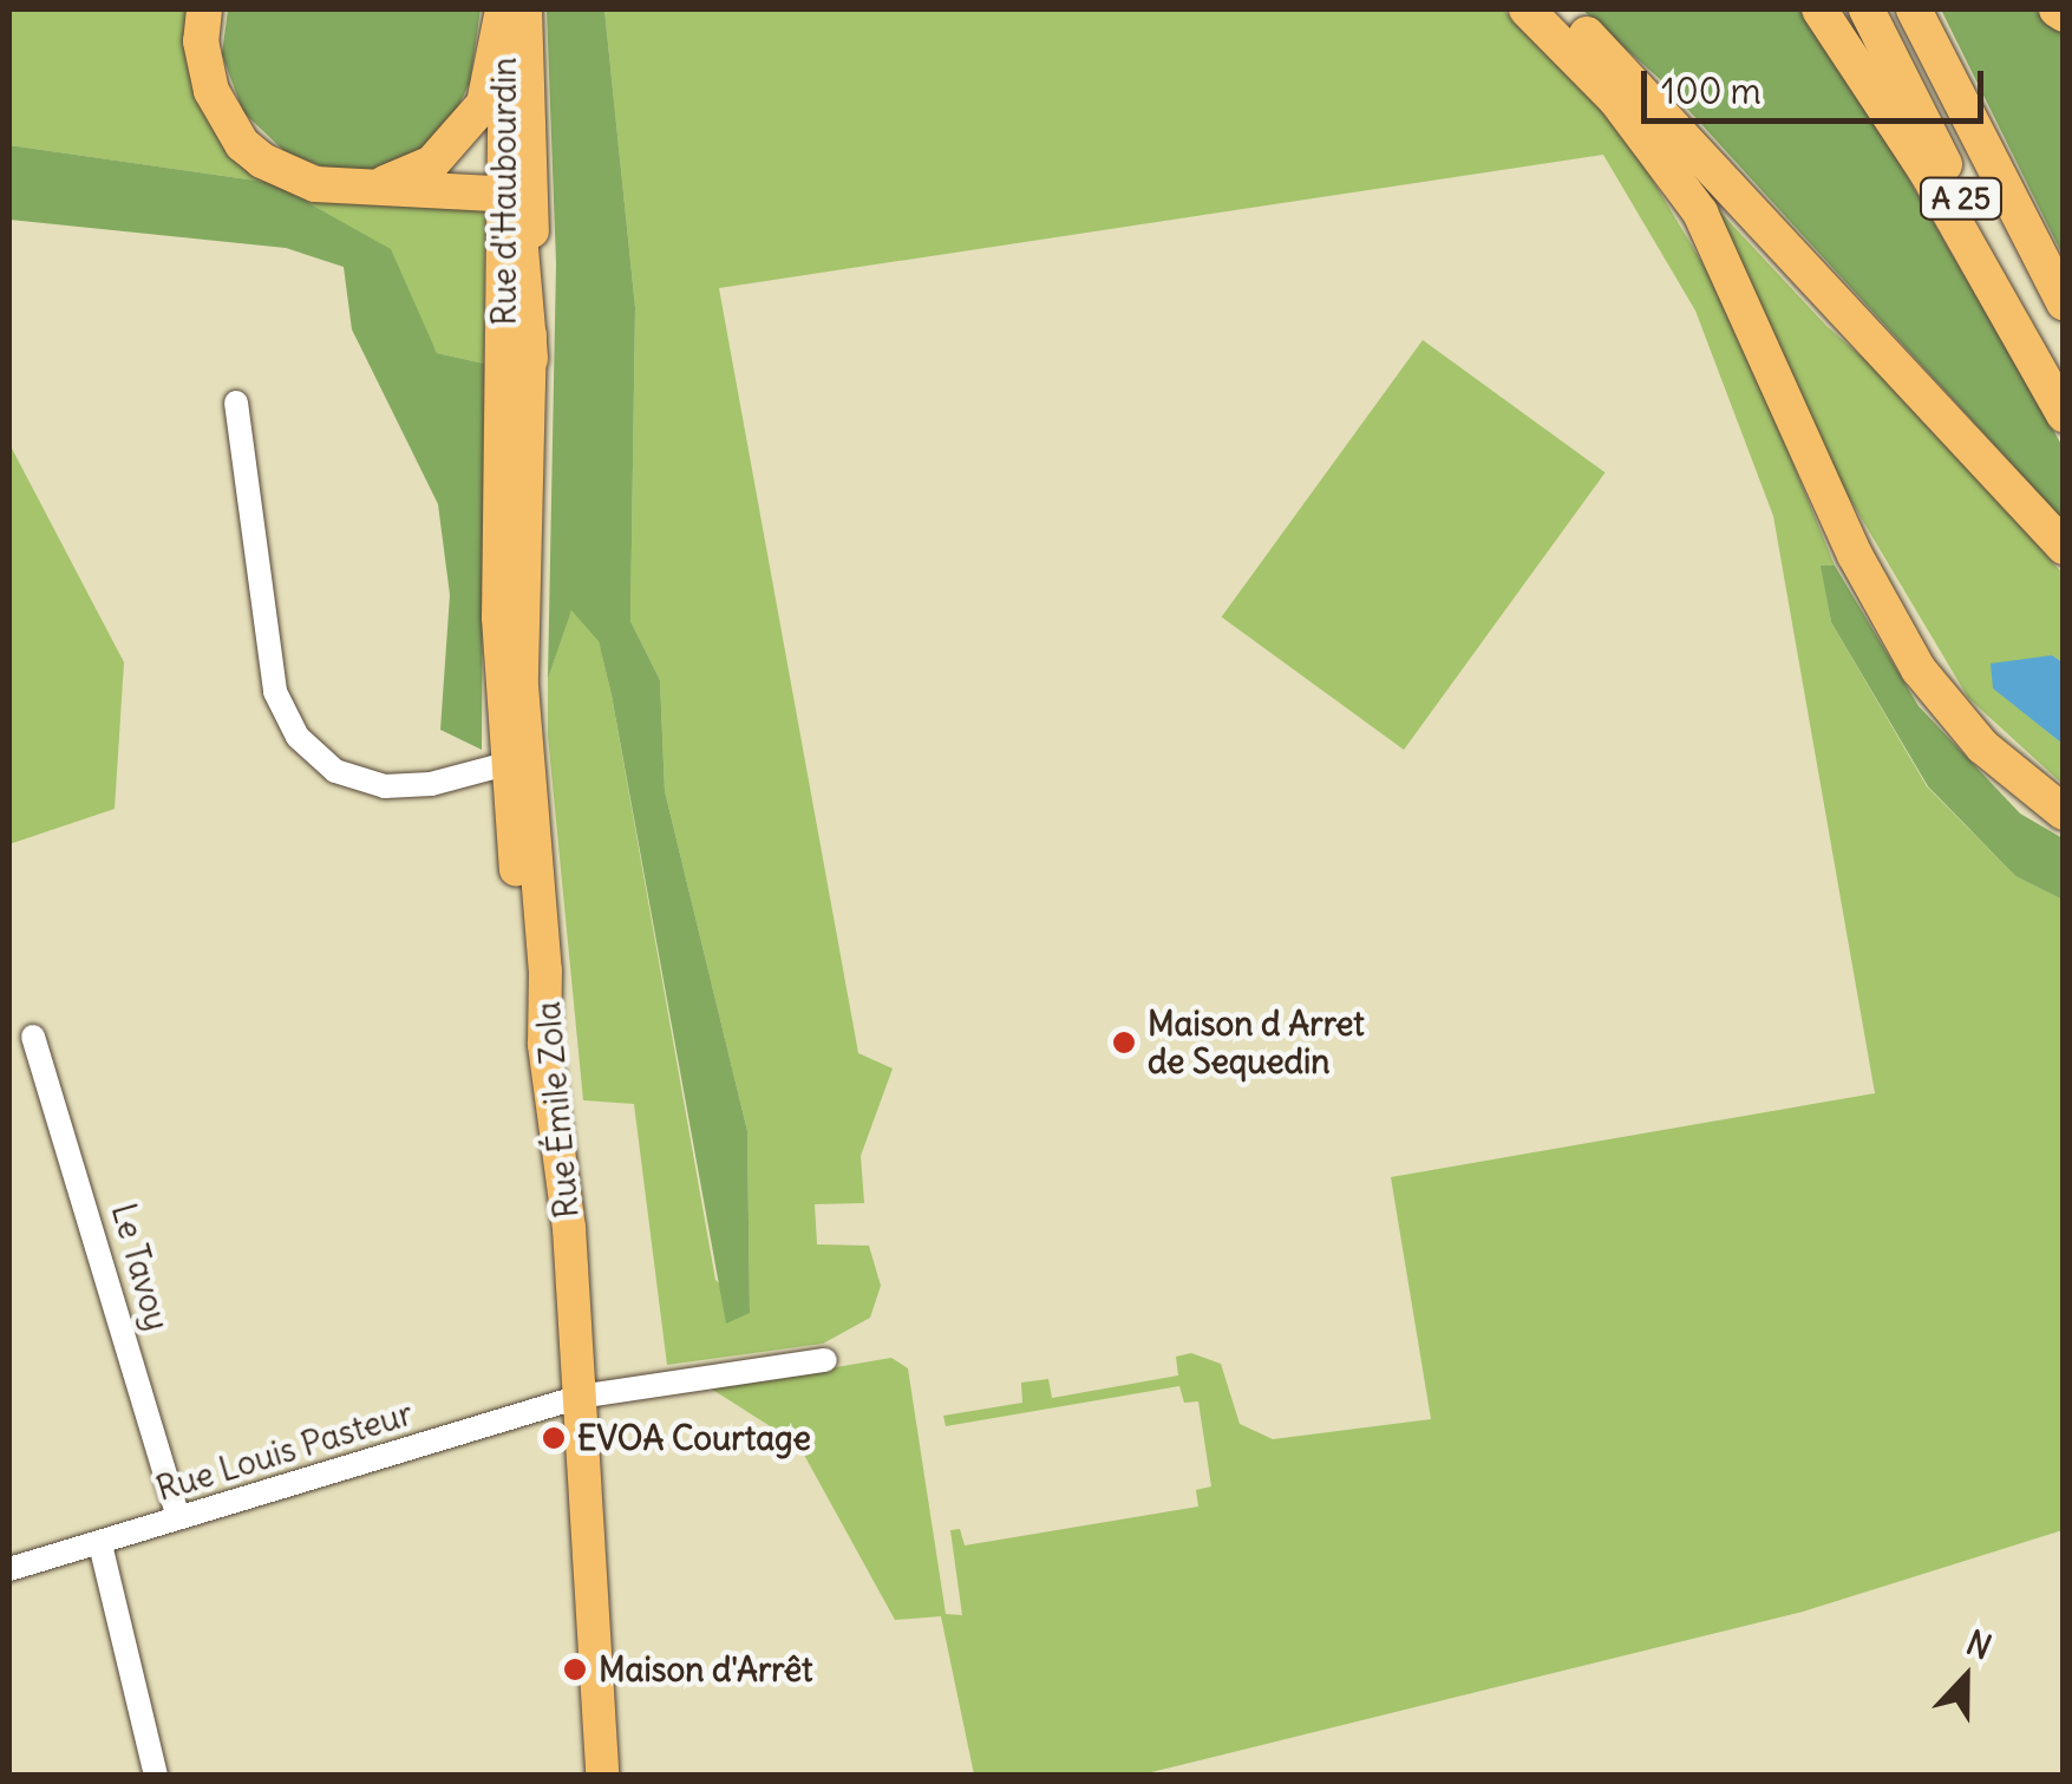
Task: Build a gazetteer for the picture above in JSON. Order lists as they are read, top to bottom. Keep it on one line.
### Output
{"streets":{"highway":["A 25"],"main road":["Rue d'Haubourdin"],"street":["Le Tavoy","Rue Louis Pasteur"]},"crossings":[["Le Tavoy","Rue Louis Pasteur"]],"places":["Maison d Arret de Sequedin","EVOA Courtage","Maison d'Arrêt"],"scale_bar":"100 m","north":"top"}
